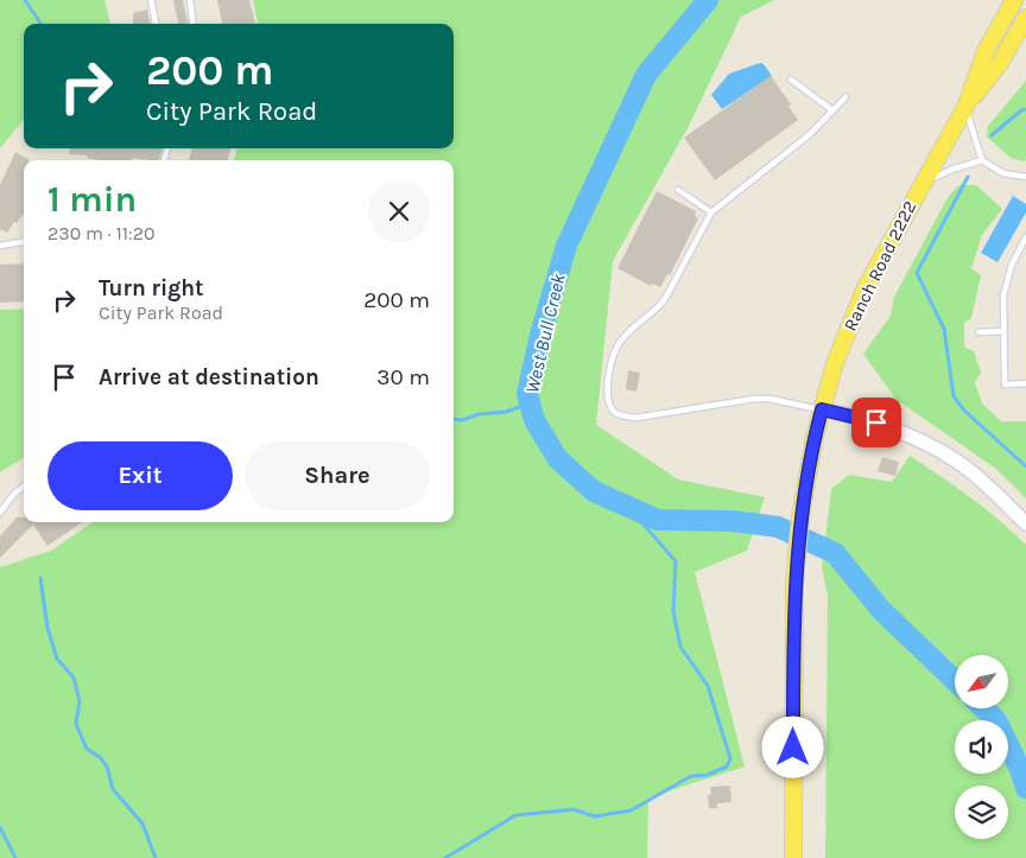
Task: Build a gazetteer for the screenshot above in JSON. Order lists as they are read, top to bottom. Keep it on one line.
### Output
{"streets":{"main road":["Ranch Road 2222"]},"water":["West Bull Creek"],"north":"bottom left","page":{"turn":["200 m","City Park Road"],"heading":["1 min","230 m · 11:20"],"list":[{"name":"Turn right","note":"City Park Road","value":"200 m"},{"name":"Arrive at destination","value":"30 m"}],"buttons":["Exit","Share"]}}
